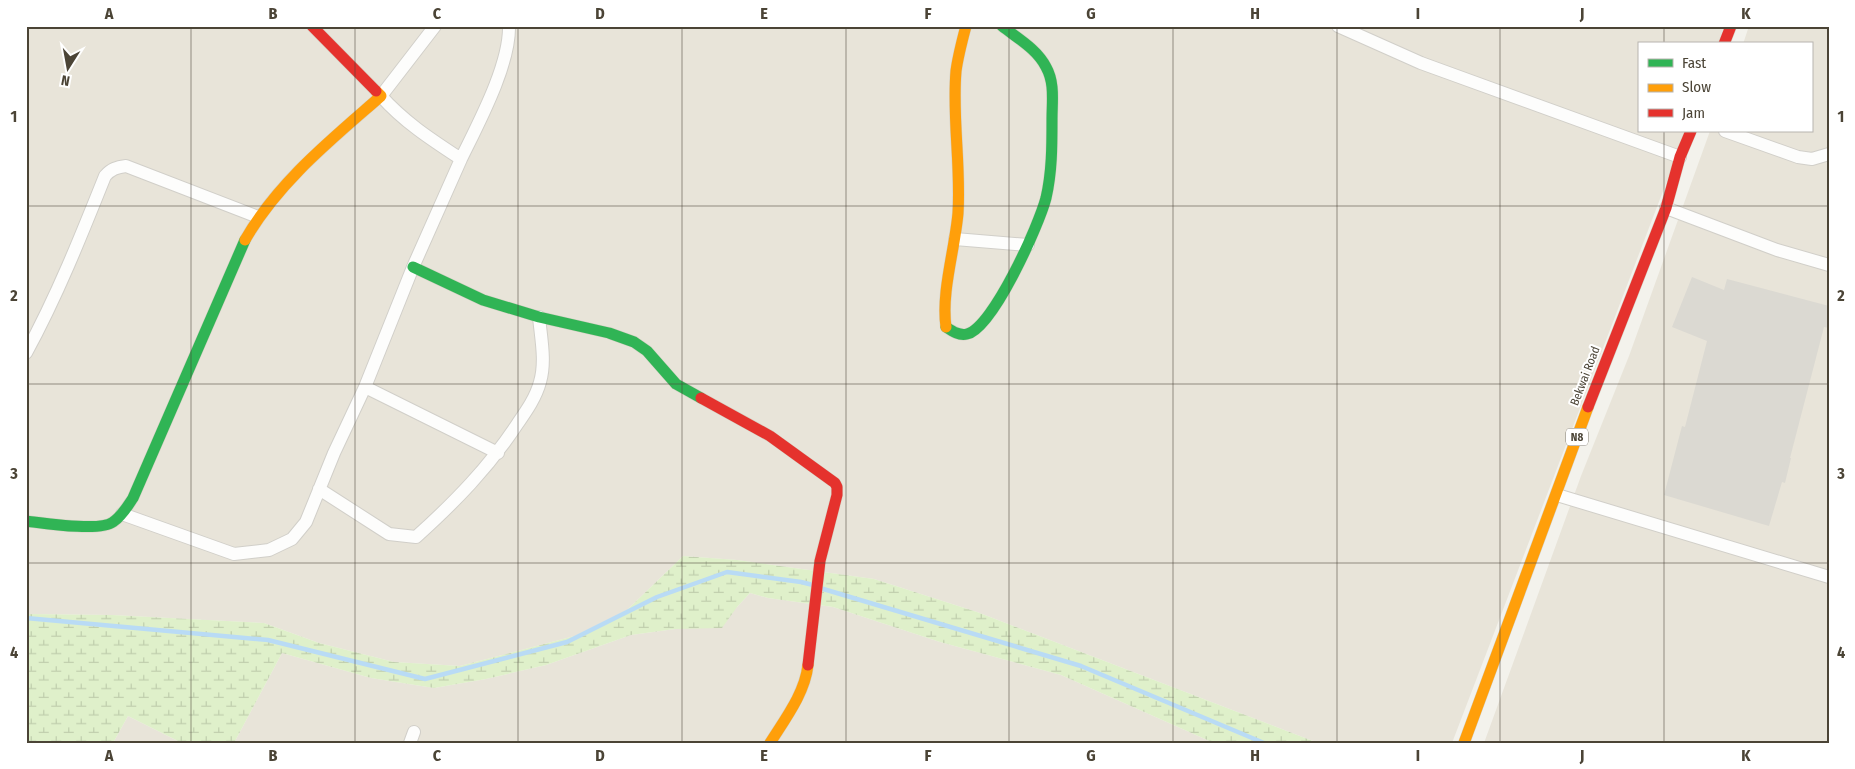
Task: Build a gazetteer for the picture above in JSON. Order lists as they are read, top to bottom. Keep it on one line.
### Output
{"streets":{"main road":["Bekwai Road","N8"]},"legend":["Fast","Slow","Jam"],"north":"bottom","grid":{"columns":["A","B","C","D","E","F","G","H","I","J","K"],"rows":["1","2","3","4"]}}
